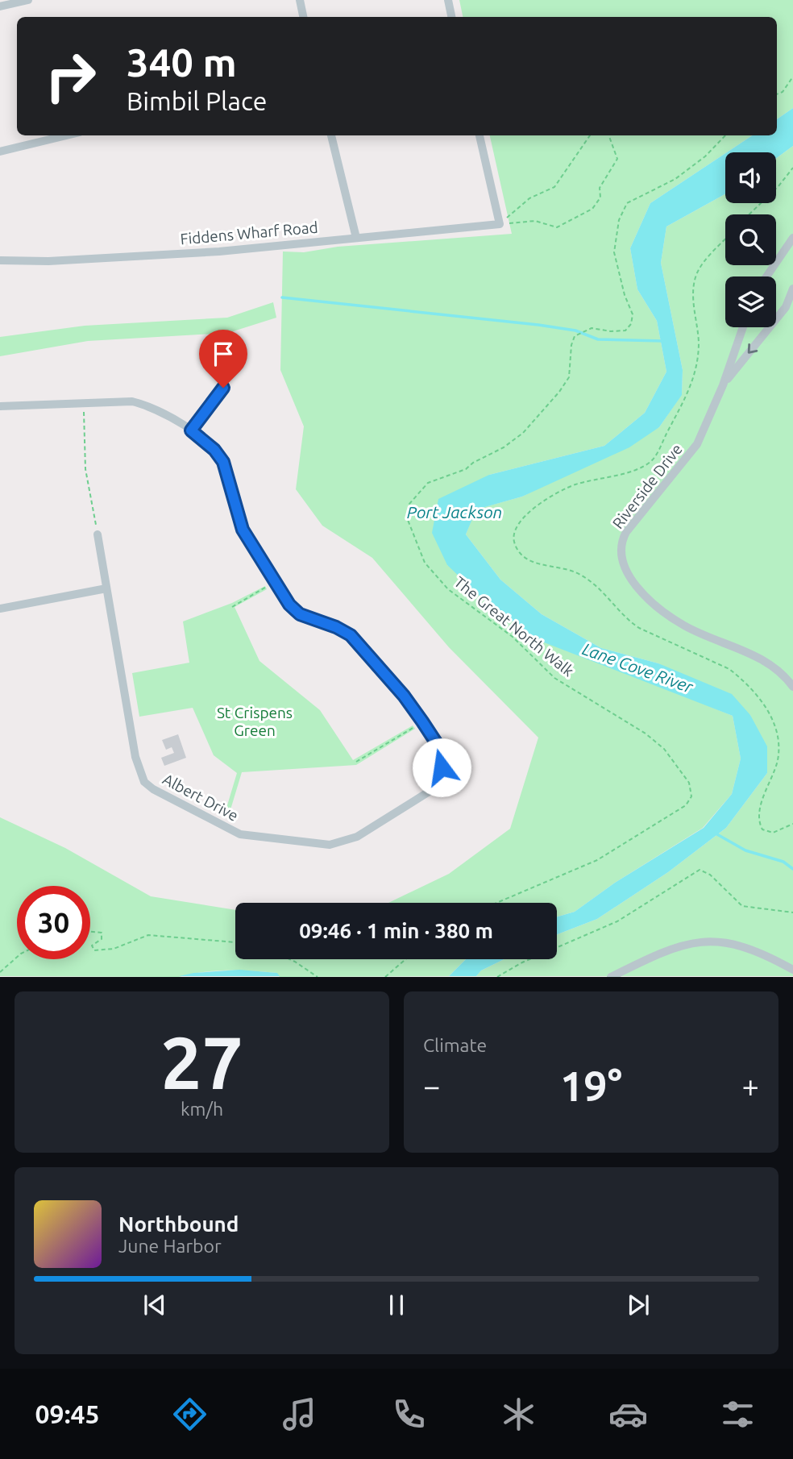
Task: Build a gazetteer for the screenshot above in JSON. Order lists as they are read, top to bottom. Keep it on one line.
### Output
{"streets":{"street":["Fiddens Wharf Road","Riverside Drive","Albert Drive"],"path":["The Great North Walk"]},"water":["Port Jackson","Lane Cove River"],"parks":["St Crispens Green"],"page":{"turn":["340 m","Bimbil Place"],"limit":"30","trip":"09:46 · 1 min · 380 m","tile":[["27","km/h"],"Climate"],"heat":["−","19°","+"],"song":["Northbound","June Harbor"],"tabs":"09:45"}}
